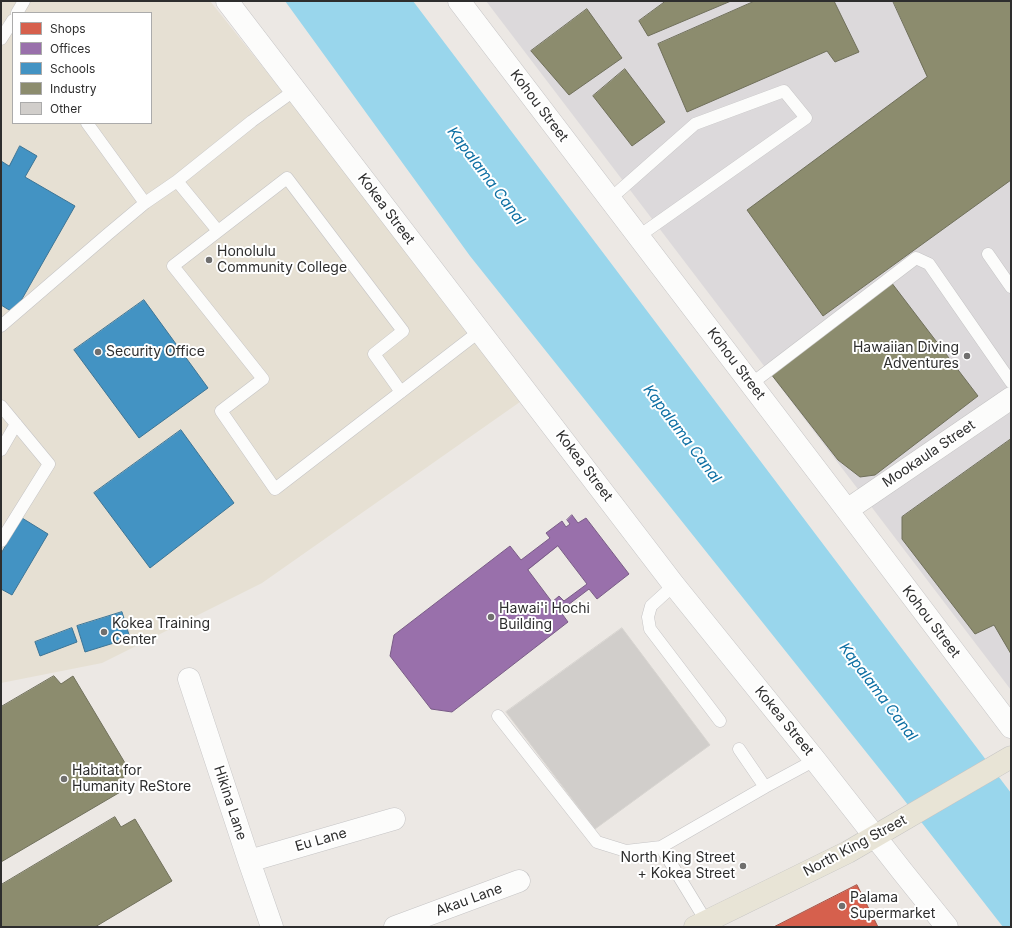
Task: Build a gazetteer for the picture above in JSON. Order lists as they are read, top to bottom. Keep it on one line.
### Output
{"streets":{"main road":["North King Street"],"street":["Kohou Street","Kokea Street","Mookaula Street","Hikina Lane","Eu Lane","Akau Lane"]},"crossings":[["Kohou Street","Mookaula Street"],["Kokea Street","North King Street"],["Hikina Lane","Eu Lane"]],"water":["Kapalama Canal"],"places":["Honolulu Community College","Security Office","Hawaiian Diving Adventures","Hawai'i Hochi Building","Kokea Training Center","Habitat for Humanity ReStore","North King Street + Kokea Street","Palama Supermarket"],"legend":["Shops","Offices","Schools","Industry","Other"]}
